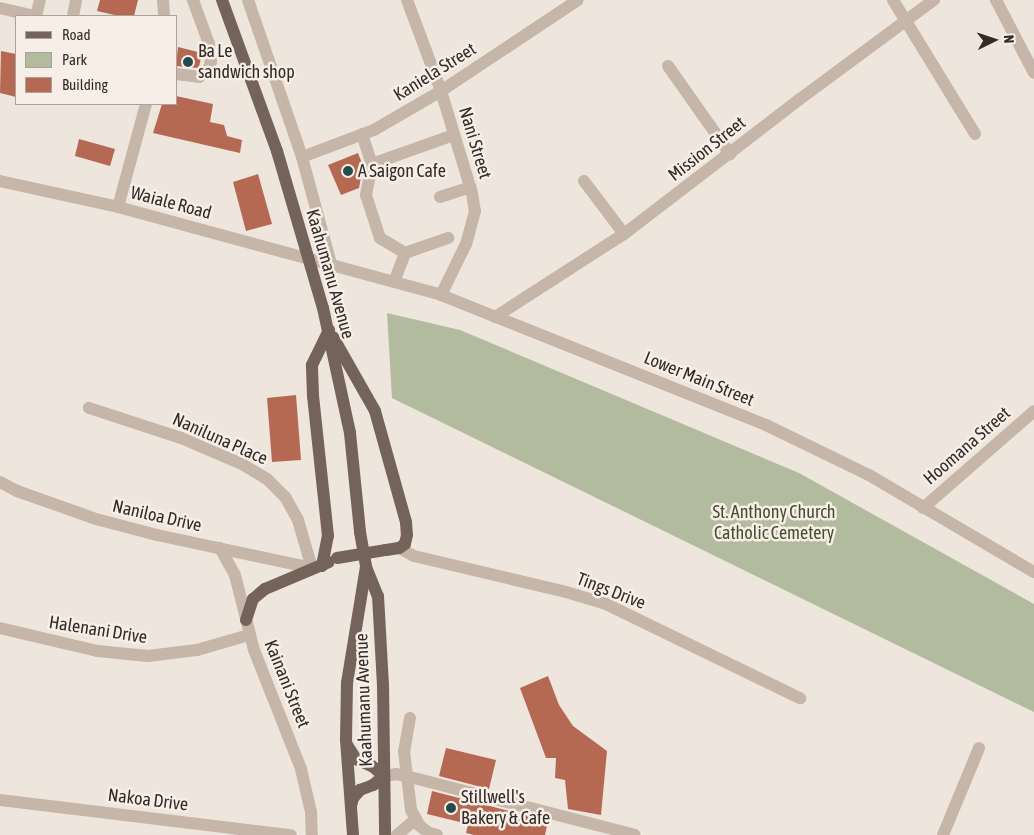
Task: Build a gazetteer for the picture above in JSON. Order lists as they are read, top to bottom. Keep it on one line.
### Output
{"streets":{"main road":["Kaahumanu Avenue"],"street":["Kaniela Street","Nani Street","Mission Street","Waiale Road","Lower Main Street","Naniluna Place","Hoomana Street","Naniloa Drive","Tings Drive","Halenani Drive","Kainani Street","Nakoa Drive"]},"crossings":[["Kaniela Street","Nani Street"],["Nani Street","Lower Main Street"],["Mission Street","Lower Main Street"],["Waiale Road","Lower Main Street"],["Lower Main Street","Hoomana Street"],["Naniluna Place","Naniloa Drive"],["Naniloa Drive","Kainani Street"],["Halenani Drive","Kainani Street"]],"parks":["St. Anthony Church Catholic Cemetery"],"places":["Ba Le sandwich shop","A Saigon Cafe","Stillwell's Bakery & Cafe"],"legend":["Road","Park","Building"],"north":"right"}
